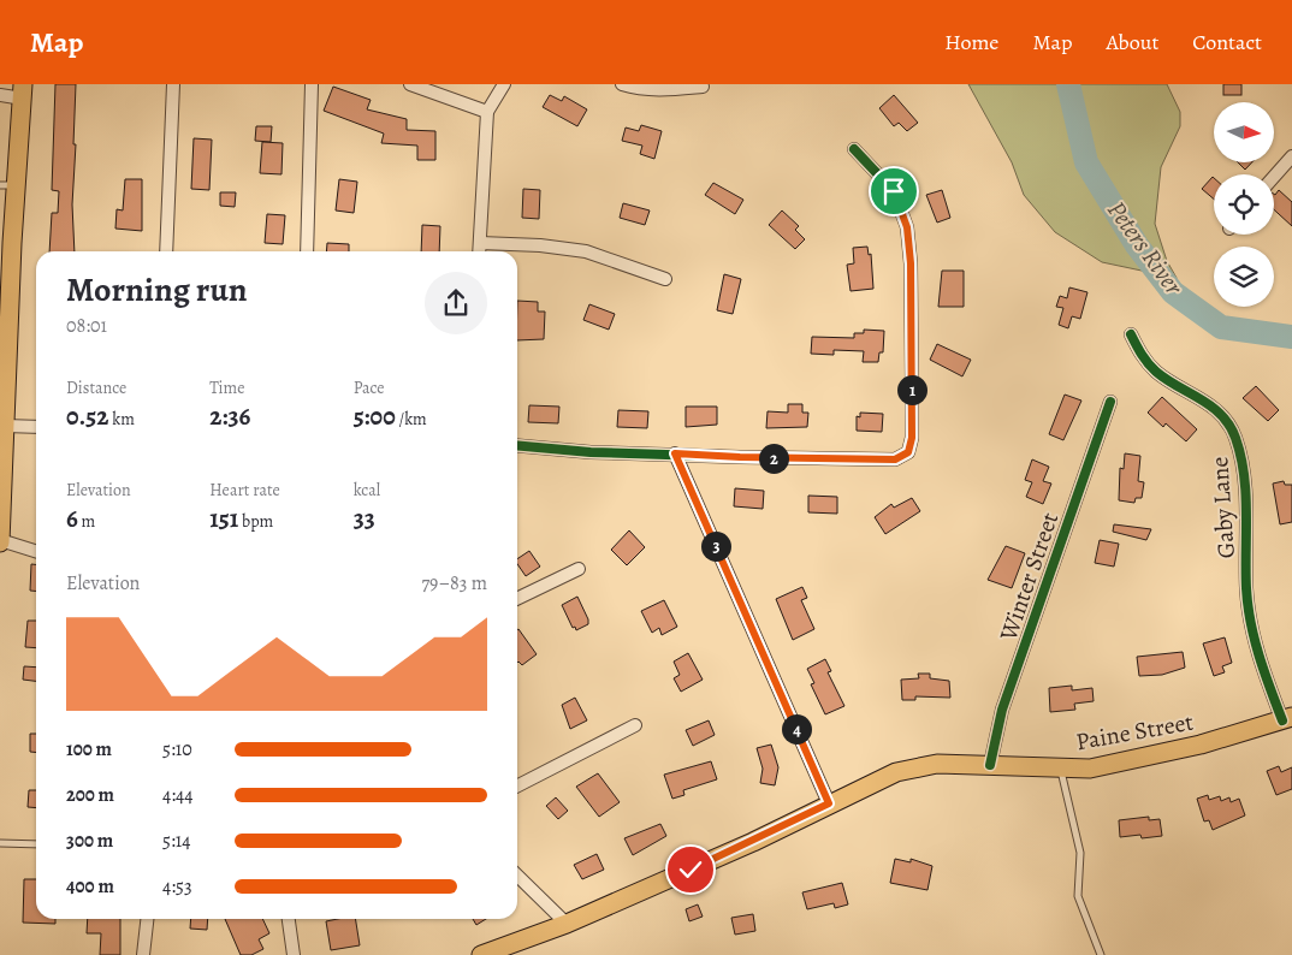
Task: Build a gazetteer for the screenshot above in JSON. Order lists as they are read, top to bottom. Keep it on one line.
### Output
{"streets":{"main road":["Paine Street"],"street":["Gaby Lane","Winter Street"]},"crossings":[["Gaby Lane","Paine Street"],["Winter Street","Paine Street"]],"water":["Peters River"],"north":"right","page":{"header":"Map","nav":["Home","Map","About","Contact"],"heading":["Morning run","08:01"],"stats":[["Distance","0.52 km"],["Time","2:36"],["Pace","5:00 /km"],["Elevation","6 m"],["Heart rate","151 bpm"],["kcal","33"]],"pins":["1","2","3","4"],"chart":["Elevation","79–83 m"],"list":[{"name":"100 m","note":"5:10"},{"name":"200 m","note":"4:44"},{"name":"300 m","note":"5:14"},{"name":"400 m","note":"4:53"}]}}
